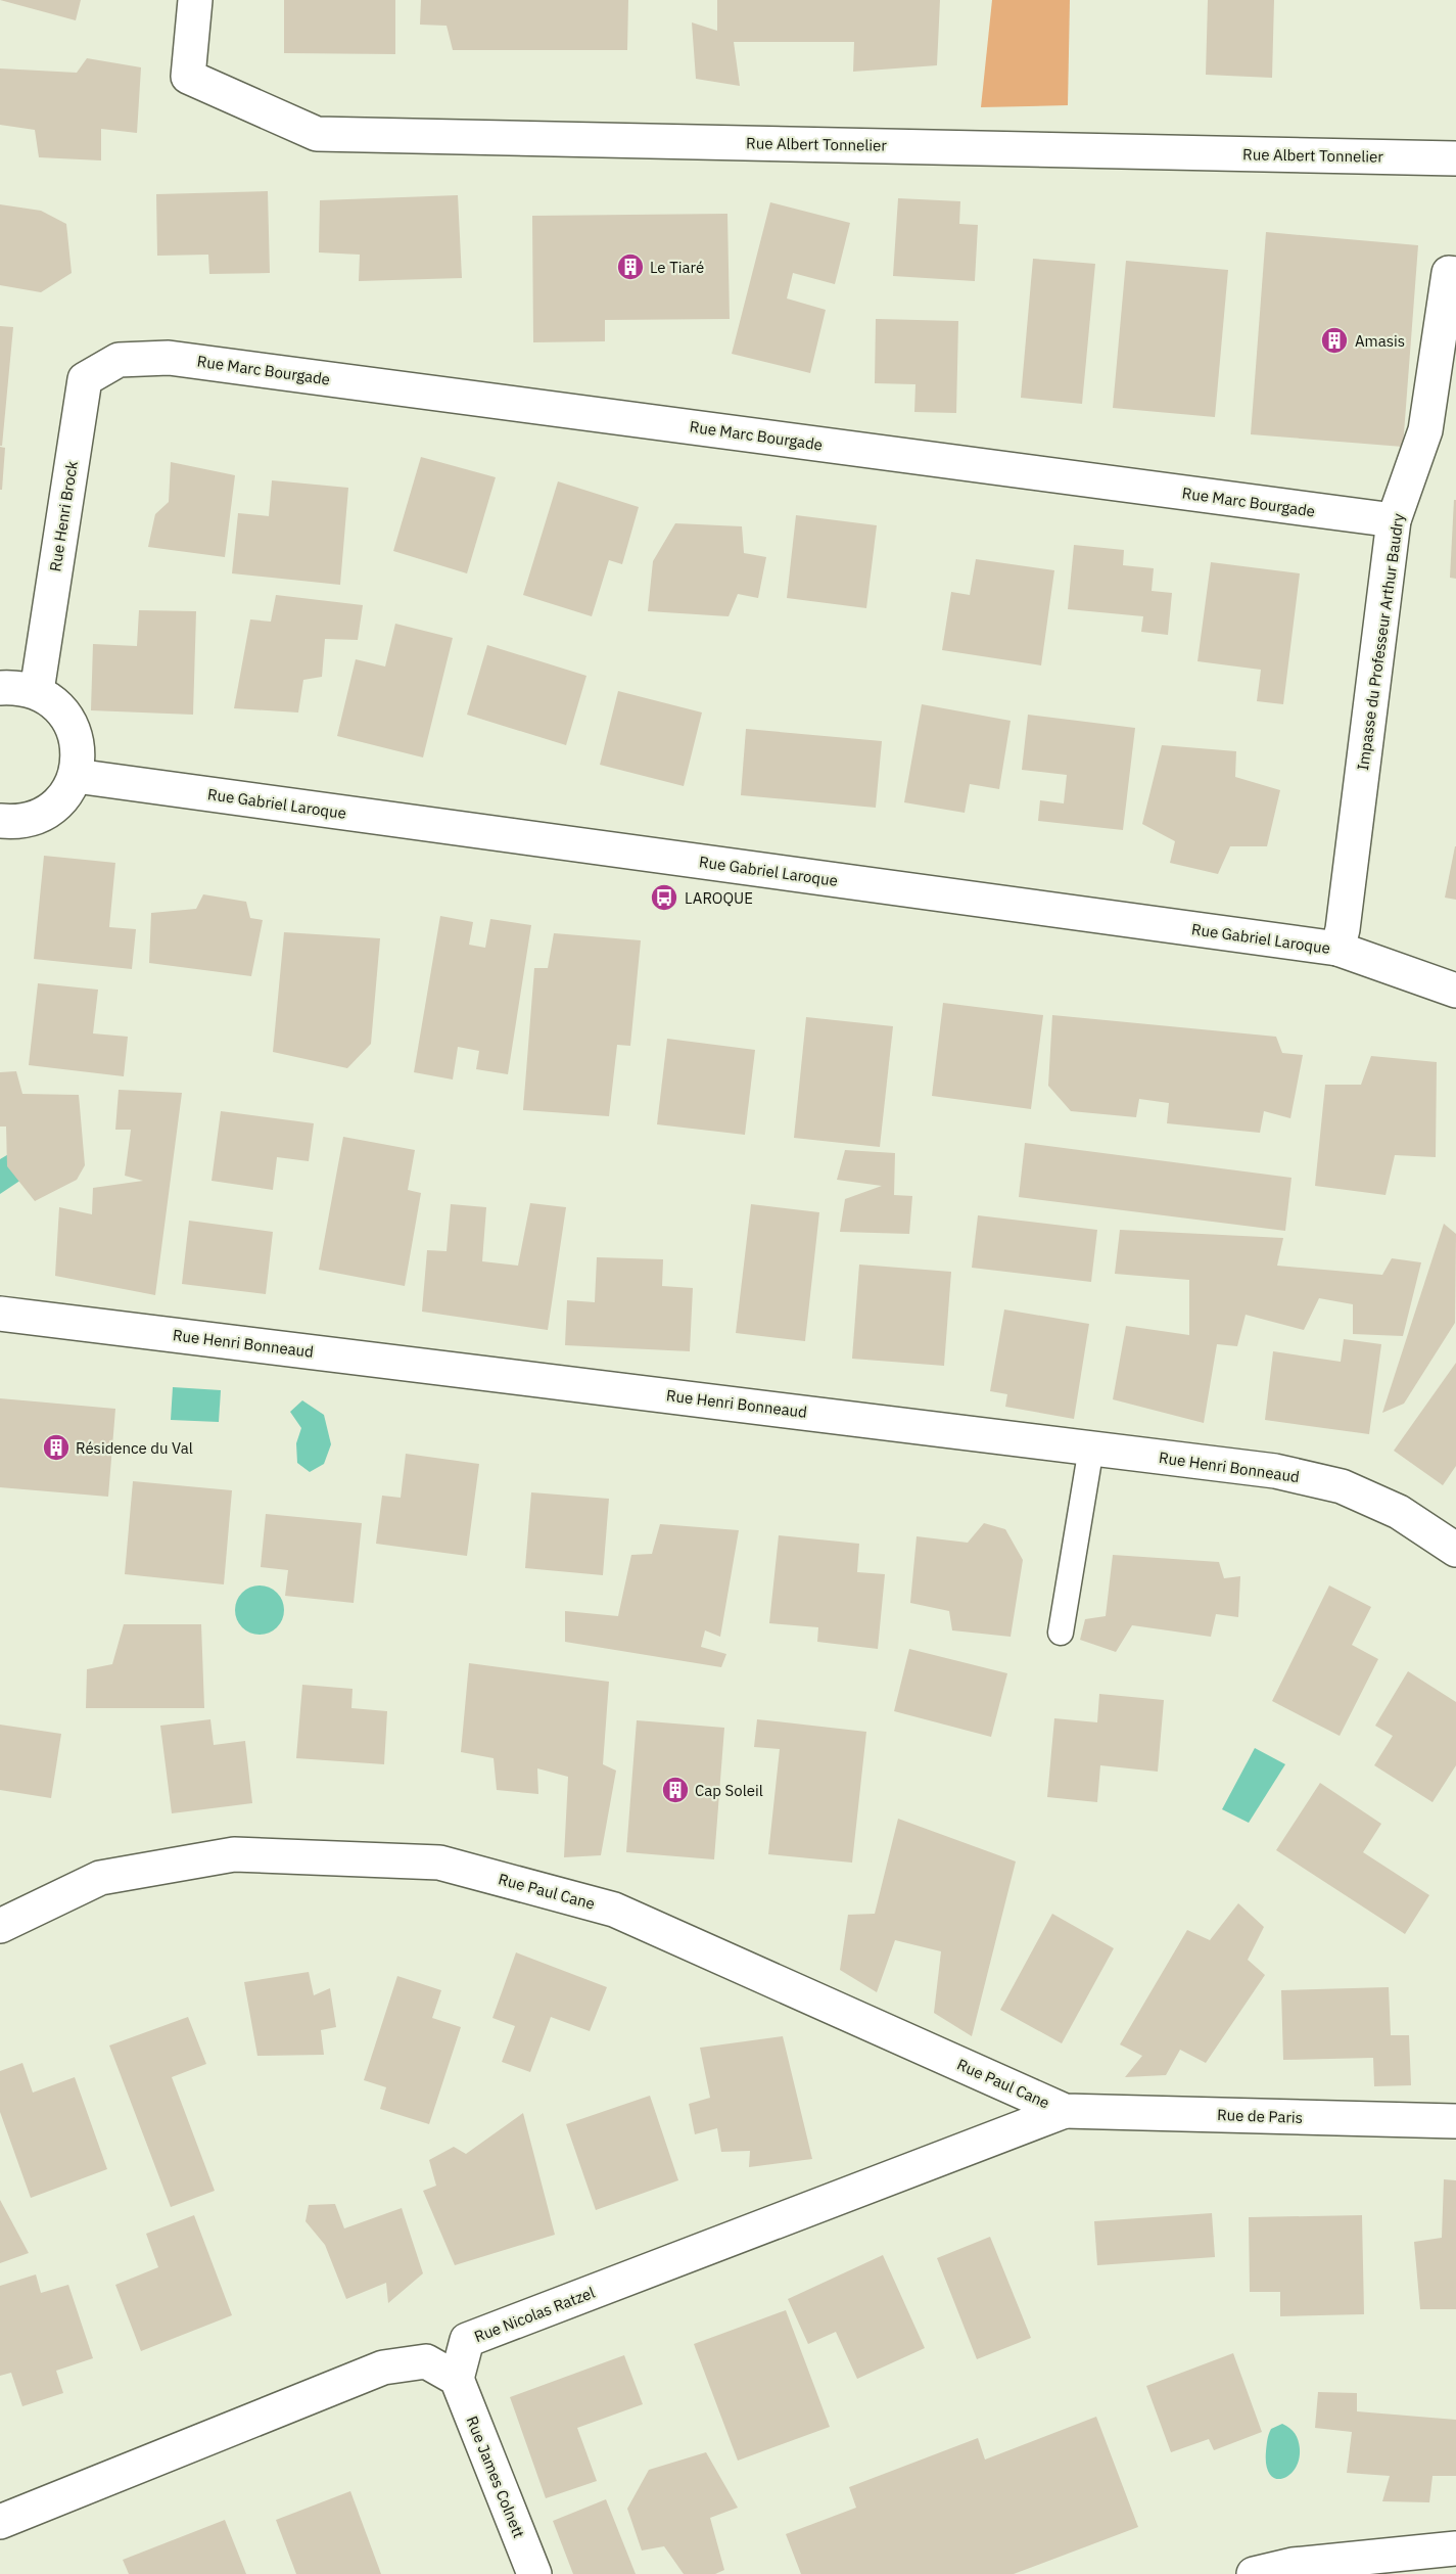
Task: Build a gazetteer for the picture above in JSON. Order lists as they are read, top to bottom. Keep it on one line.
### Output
{"streets":{"street":["Rue Albert Tonnelier","Rue Marc Bourgade","Rue Henri Brock","Impasse du Professeur Arthur Baudry","Rue Gabriel Laroque","Rue Henri Bonneaud","Rue Paul Cane","Rue de Paris","Rue Nicolas Ratzel","Rue James Colnett"]},"crossings":[["Rue Marc Bourgade","Rue Henri Brock"],["Rue Marc Bourgade","Impasse du Professeur Arthur Baudry"],["Impasse du Professeur Arthur Baudry","Rue Gabriel Laroque"],["Rue Paul Cane","Rue de Paris"],["Rue Paul Cane","Rue Nicolas Ratzel"],["Rue de Paris","Rue Nicolas Ratzel"],["Rue Nicolas Ratzel","Rue James Colnett"]],"places":{"building":["Le Tiaré","Amasis","Résidence du Val","Cap Soleil"],"bus stop":["LAROQUE"]}}
